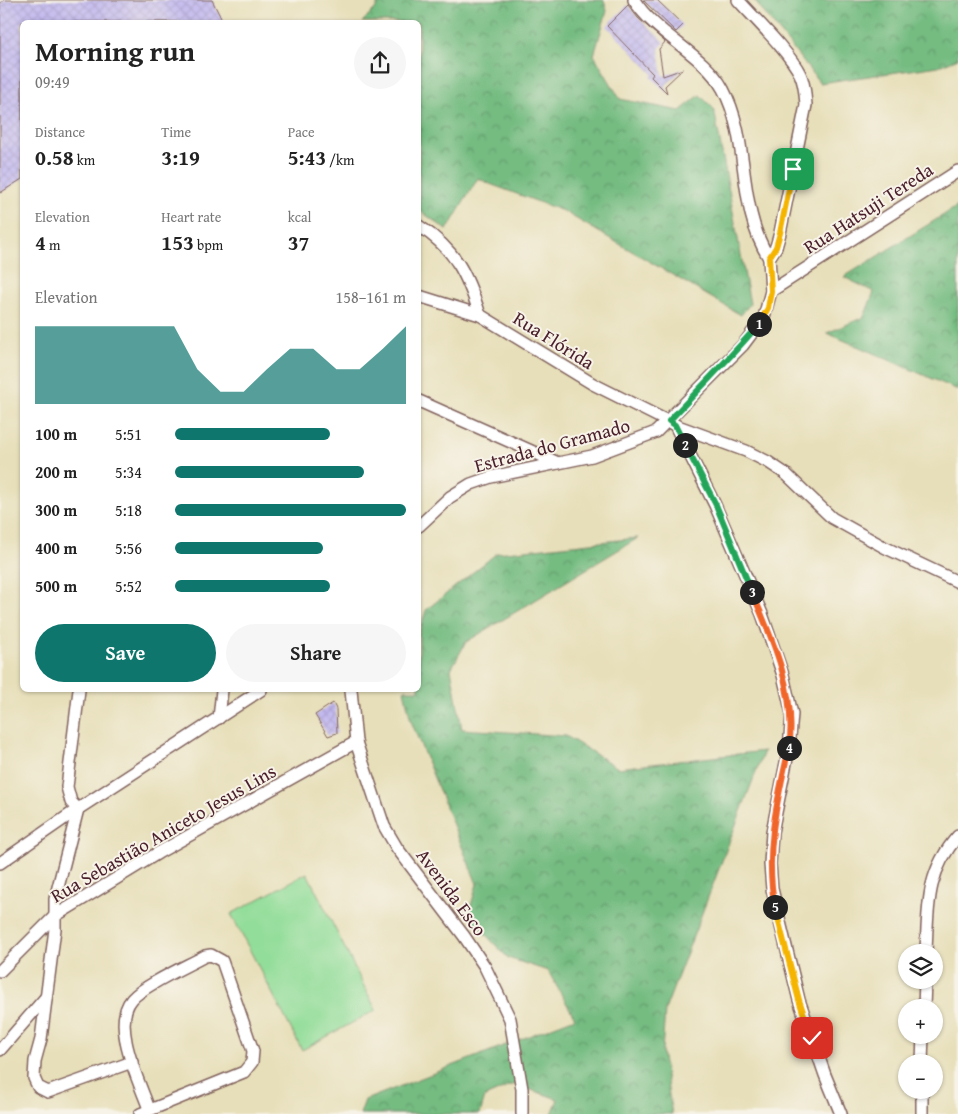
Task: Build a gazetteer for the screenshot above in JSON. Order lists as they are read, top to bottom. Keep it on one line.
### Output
{"streets":{"street":["Rua Hatsuji Tereda","Rua Flórida","Estrada do Gramado","Rua Sebastião Aniceto Jesus Lins","Avenida Esco"]},"crossings":[["Rua Hatsuji Tereda","Estrada do Gramado"],["Rua Flórida","Estrada do Gramado"],["Rua Sebastião Aniceto Jesus Lins","Avenida Esco"]],"page":{"heading":["Morning run","09:49"],"stats":[["Distance","0.58 km"],["Time","3:19"],["Pace","5:43 /km"],["Elevation","4 m"],["Heart rate","153 bpm"],["kcal","37"]],"chart":["Elevation","158–161 m"],"pins":["1","2","3","4","5"],"list":[{"name":"100 m","note":"5:51"},{"name":"200 m","note":"5:34"},{"name":"300 m","note":"5:18"},{"name":"400 m","note":"5:56"},{"name":"500 m","note":"5:52"}],"buttons":["Save","Share"],"map_buttons":["+","−"]}}
